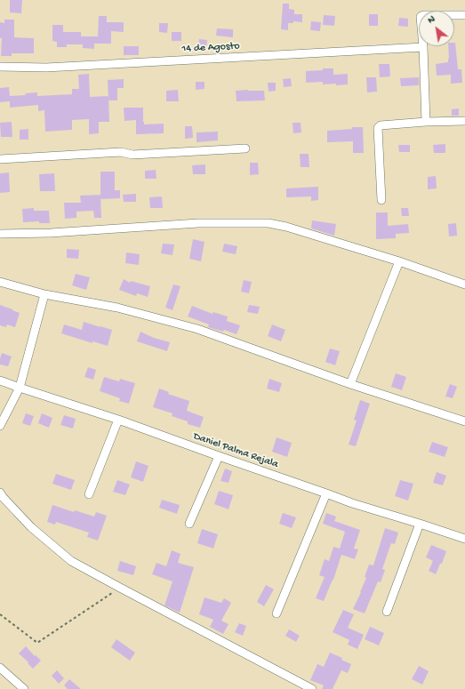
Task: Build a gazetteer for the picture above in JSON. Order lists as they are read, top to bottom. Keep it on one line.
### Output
{"streets":{"street":["14 de Agosto","Daniel Palma Rejala"]},"north":"top left"}
